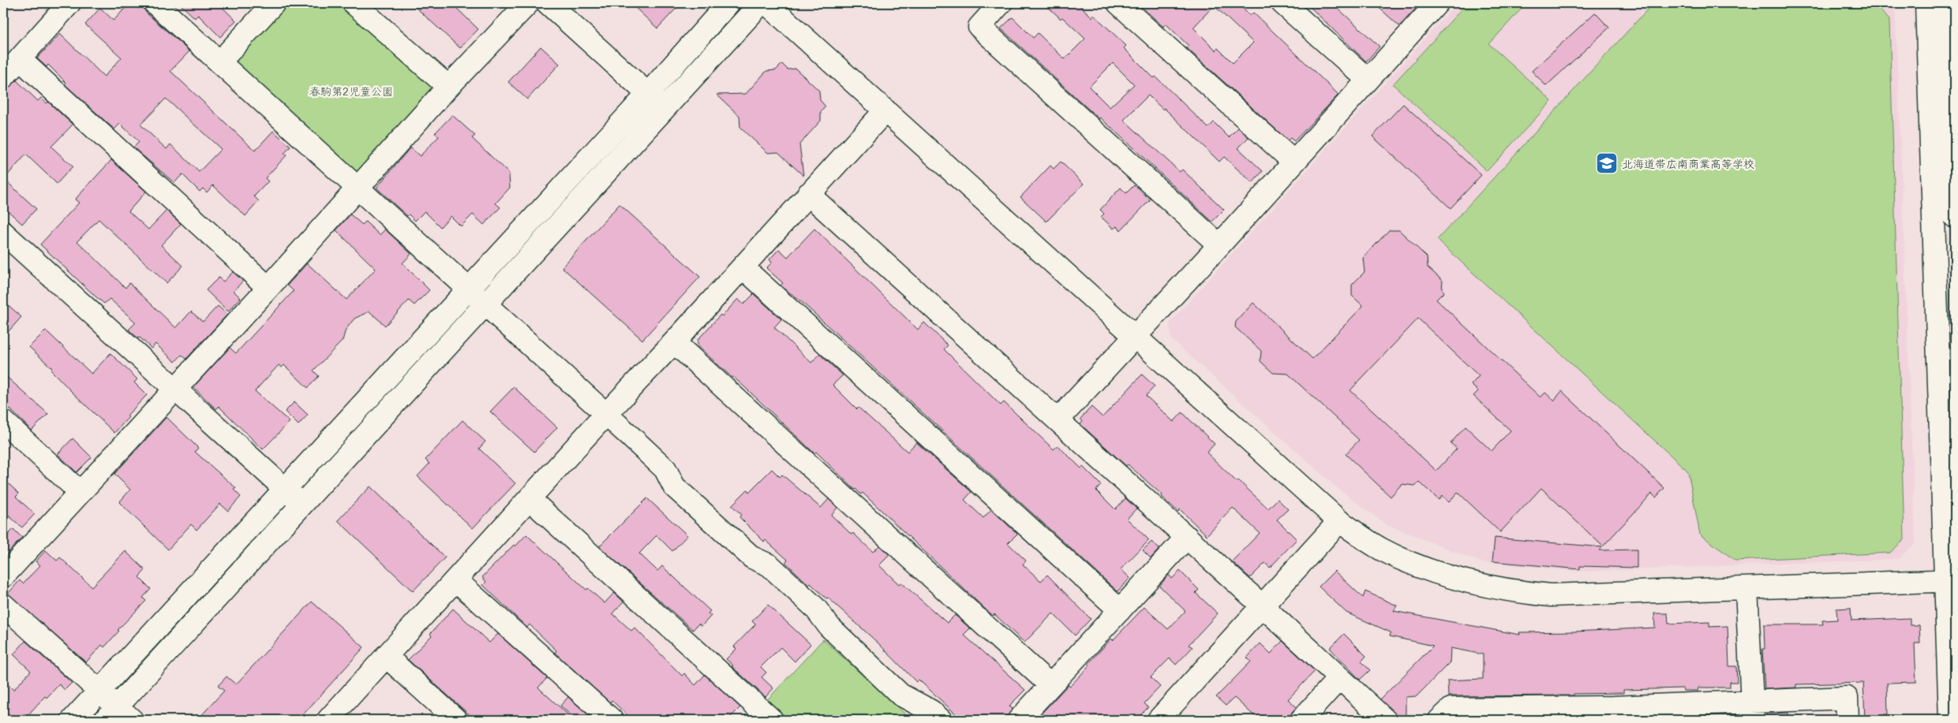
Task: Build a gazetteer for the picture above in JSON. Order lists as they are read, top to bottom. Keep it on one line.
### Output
{"parks":["春駒第2児童公園"],"places":{"school or university":["北海道帯広南商業高等学校"]}}
